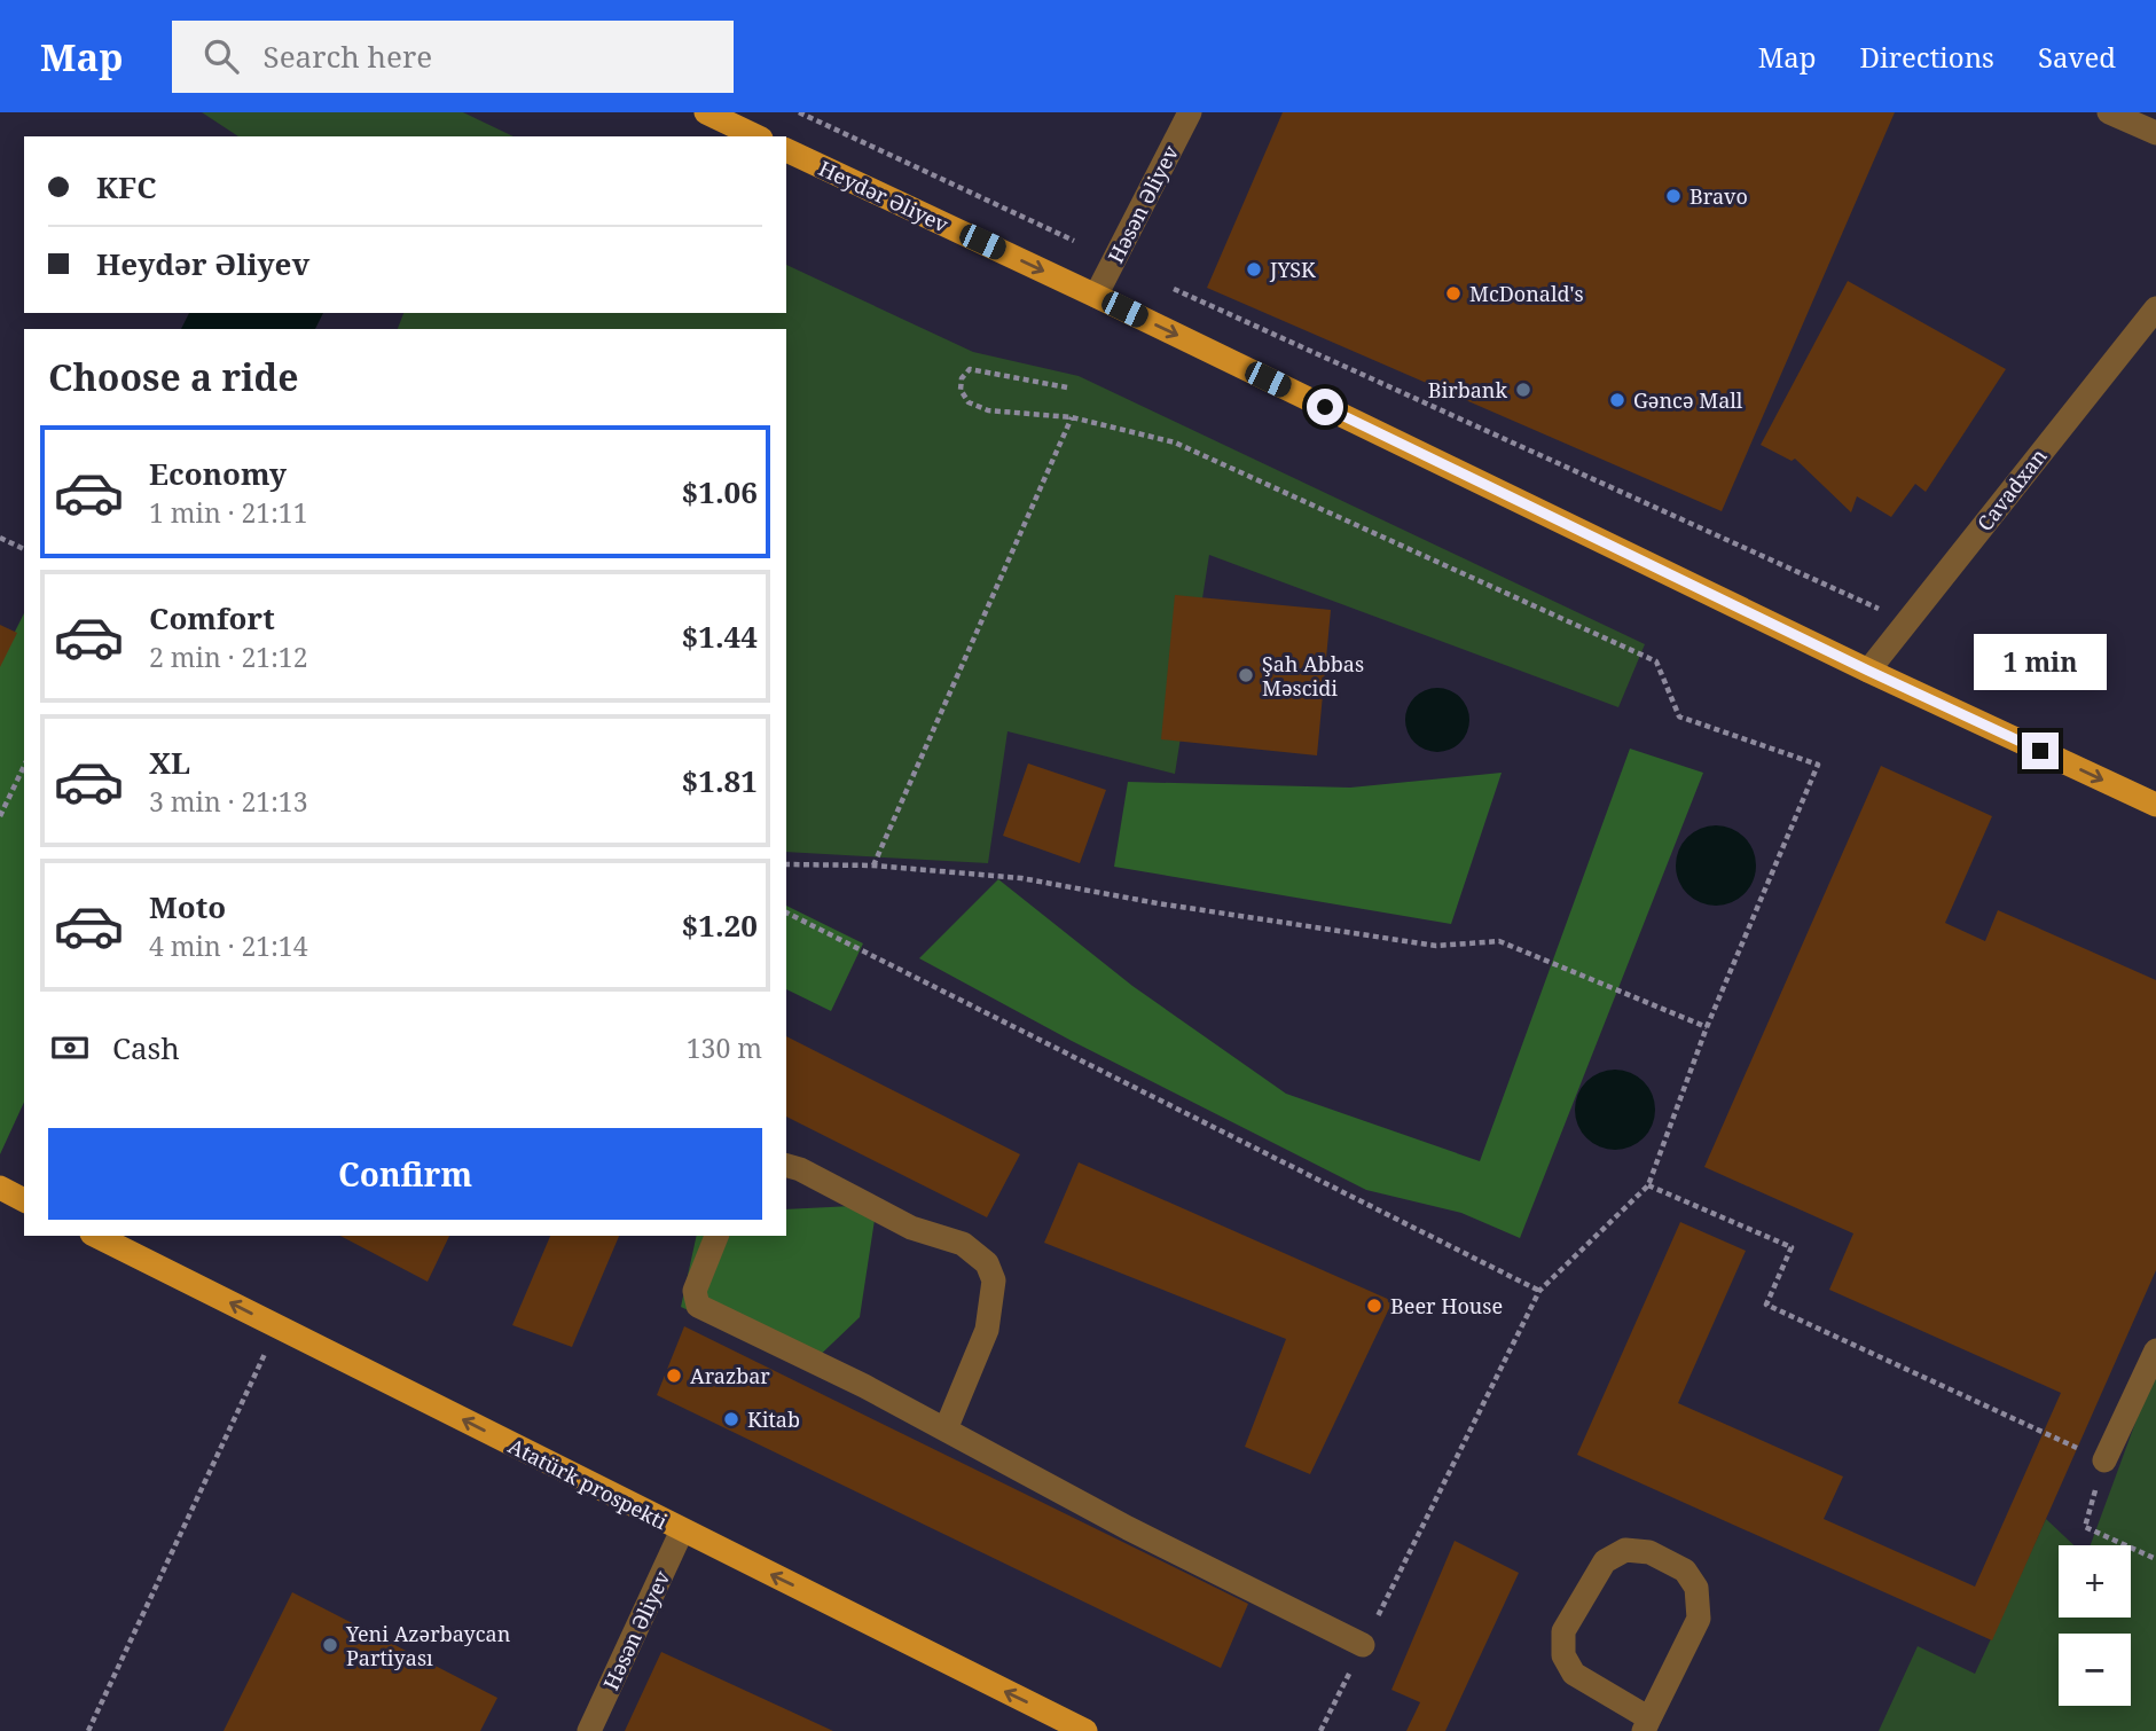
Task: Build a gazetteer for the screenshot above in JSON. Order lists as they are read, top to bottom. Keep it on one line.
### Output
{"streets":{"main road":["Heydər Əliyev","Atatürk prospekti"],"street":["Həsən Əliyev","Cavadxan"]},"crossings":[["Heydər Əliyev","Həsən Əliyev"],["Heydər Əliyev","Cavadxan"],["Həsən Əliyev","Atatürk prospekti"]],"one_way":["Heydər Əliyev","Atatürk prospekti"],"places":["Bravo","JYSK","McDonald's","Birbank","Gəncə Mall","Şah Abbas Məscidi","Beer House","Arazbar","Кitab","Yeni Azərbaycan Partiyası"],"page":{"header":"Map","search":"Search here","nav":["Map","Directions","Saved"],"banner":["KFC","Heydər Əliyev"],"heading":"Choose a ride","list":[{"name":"Economy","note":"1 min · 21:11","value":"$1.06"},{"name":"Comfort","note":"2 min · 21:12","value":"$1.44"},{"name":"XL","note":"3 min · 21:13","value":"$1.81"},{"name":"Moto","note":"4 min · 21:14","value":"$1.20"}],"bubble":"1 min","pay":["Cash","130 m"],"buttons":"Confirm","map_buttons":["+","−"]}}
